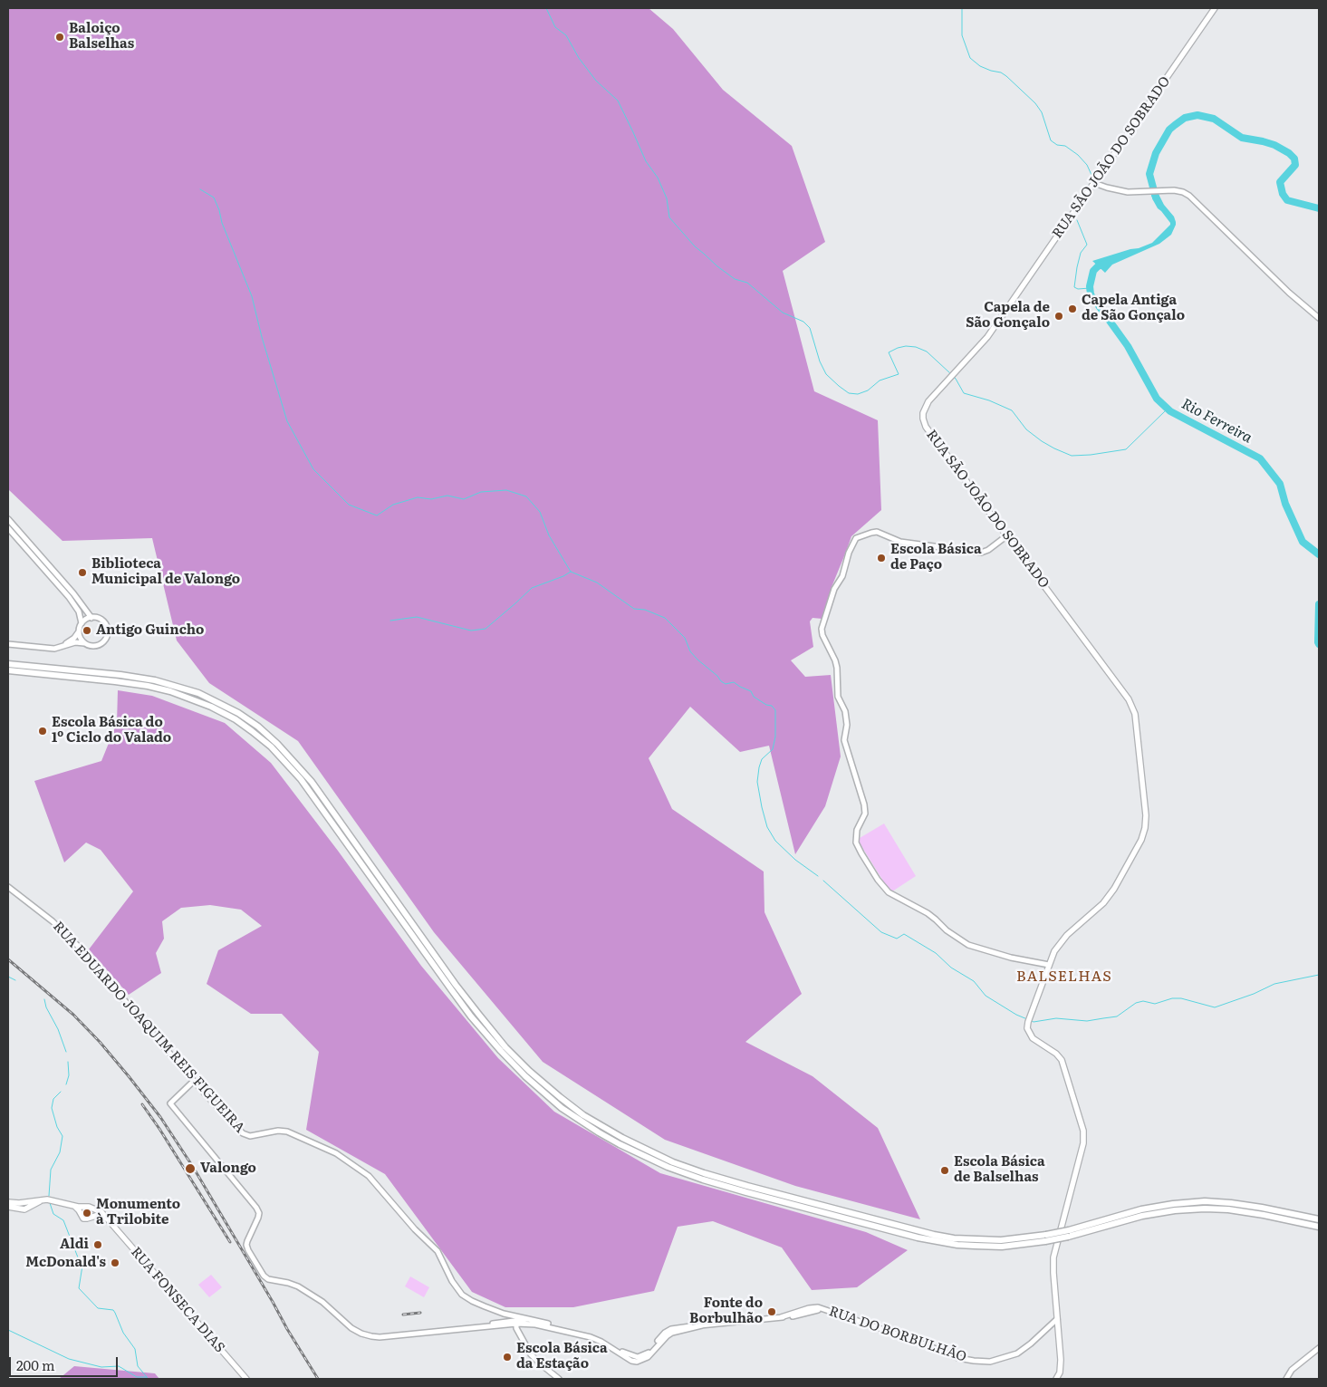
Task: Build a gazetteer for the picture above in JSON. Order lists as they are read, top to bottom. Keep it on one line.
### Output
{"streets":{"main road":["RUA SÃO JOÃO DO SOBRADO","RUA FONSECA DIAS"],"street":["RUA EDUARDO JOAQUIM REIS FIGUEIRA","RUA DO BORBULHÃO"]},"crossings":[["RUA SÃO JOÃO DO SOBRADO","RUA DO BORBULHÃO"]],"districts":["BALSELHAS"],"water":["Rio Ferreira"],"places":["Baloiço Balselhas","Capela Antiga de São Gonçalo","Capela de São Gonçalo","Escola Básica de Paço","Biblioteca Municipal de Valongo","Antigo Guincho","Escola Básica do 1º Ciclo do Valado","Valongo","Escola Básica de Balselhas","Monumento à Trilobite","Aldi","McDonald's","Fonte do Borbulhão","Escola Básica da Estação"],"scale_bar":"200 m"}
